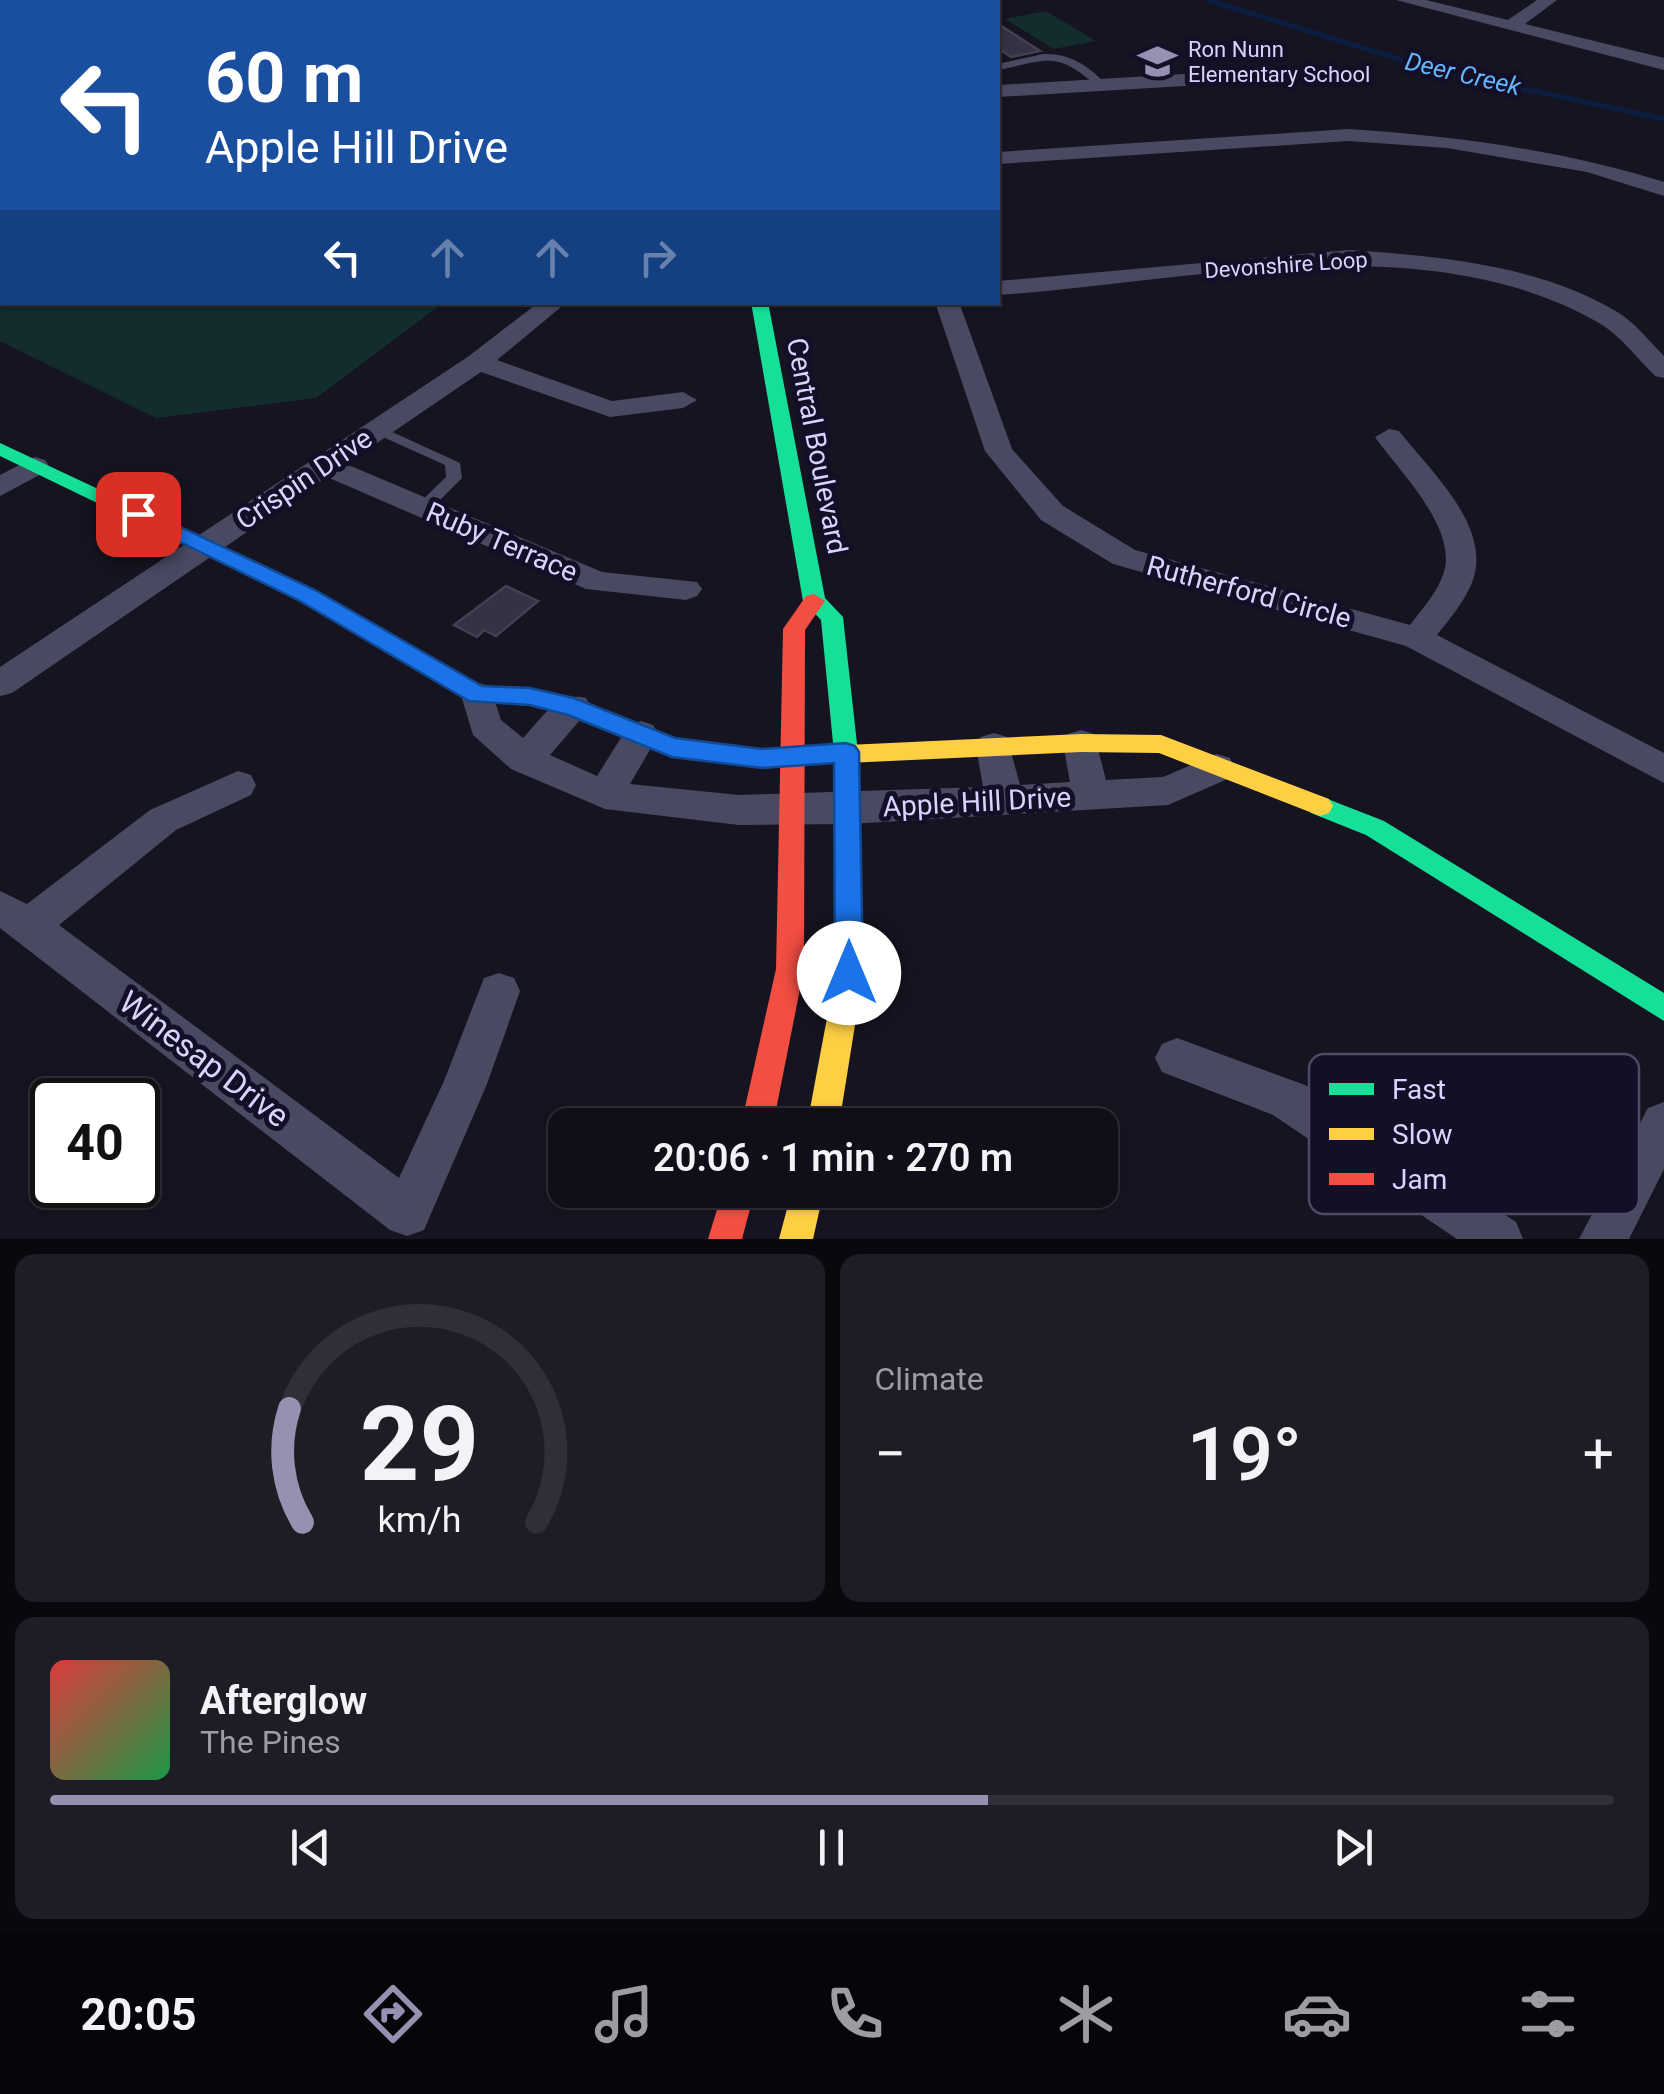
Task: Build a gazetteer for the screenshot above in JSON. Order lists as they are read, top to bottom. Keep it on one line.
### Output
{"streets":{"street":["Devonshire Loop","Central Boulevard","Crispin Drive","Ruby Terrace","Rutherford Circle","Apple Hill Drive","Winesap Drive"]},"crossings":[["Central Boulevard","Apple Hill Drive"],["Crispin Drive","Ruby Terrace"],["Crispin Drive","Apple Hill Drive"]],"water":["Deer Creek"],"places":{"school or university":["Ron Nunn Elementary School"]},"legend":["Fast","Slow","Jam"],"page":{"turn":["60 m","Apple Hill Drive"],"limit":"40","trip":"20:06 · 1 min · 270 m","tile":"Climate","heat":["−","19°","+"],"song":["Afterglow","The Pines"],"tabs":"20:05","gauge":["29","km/h"]}}
